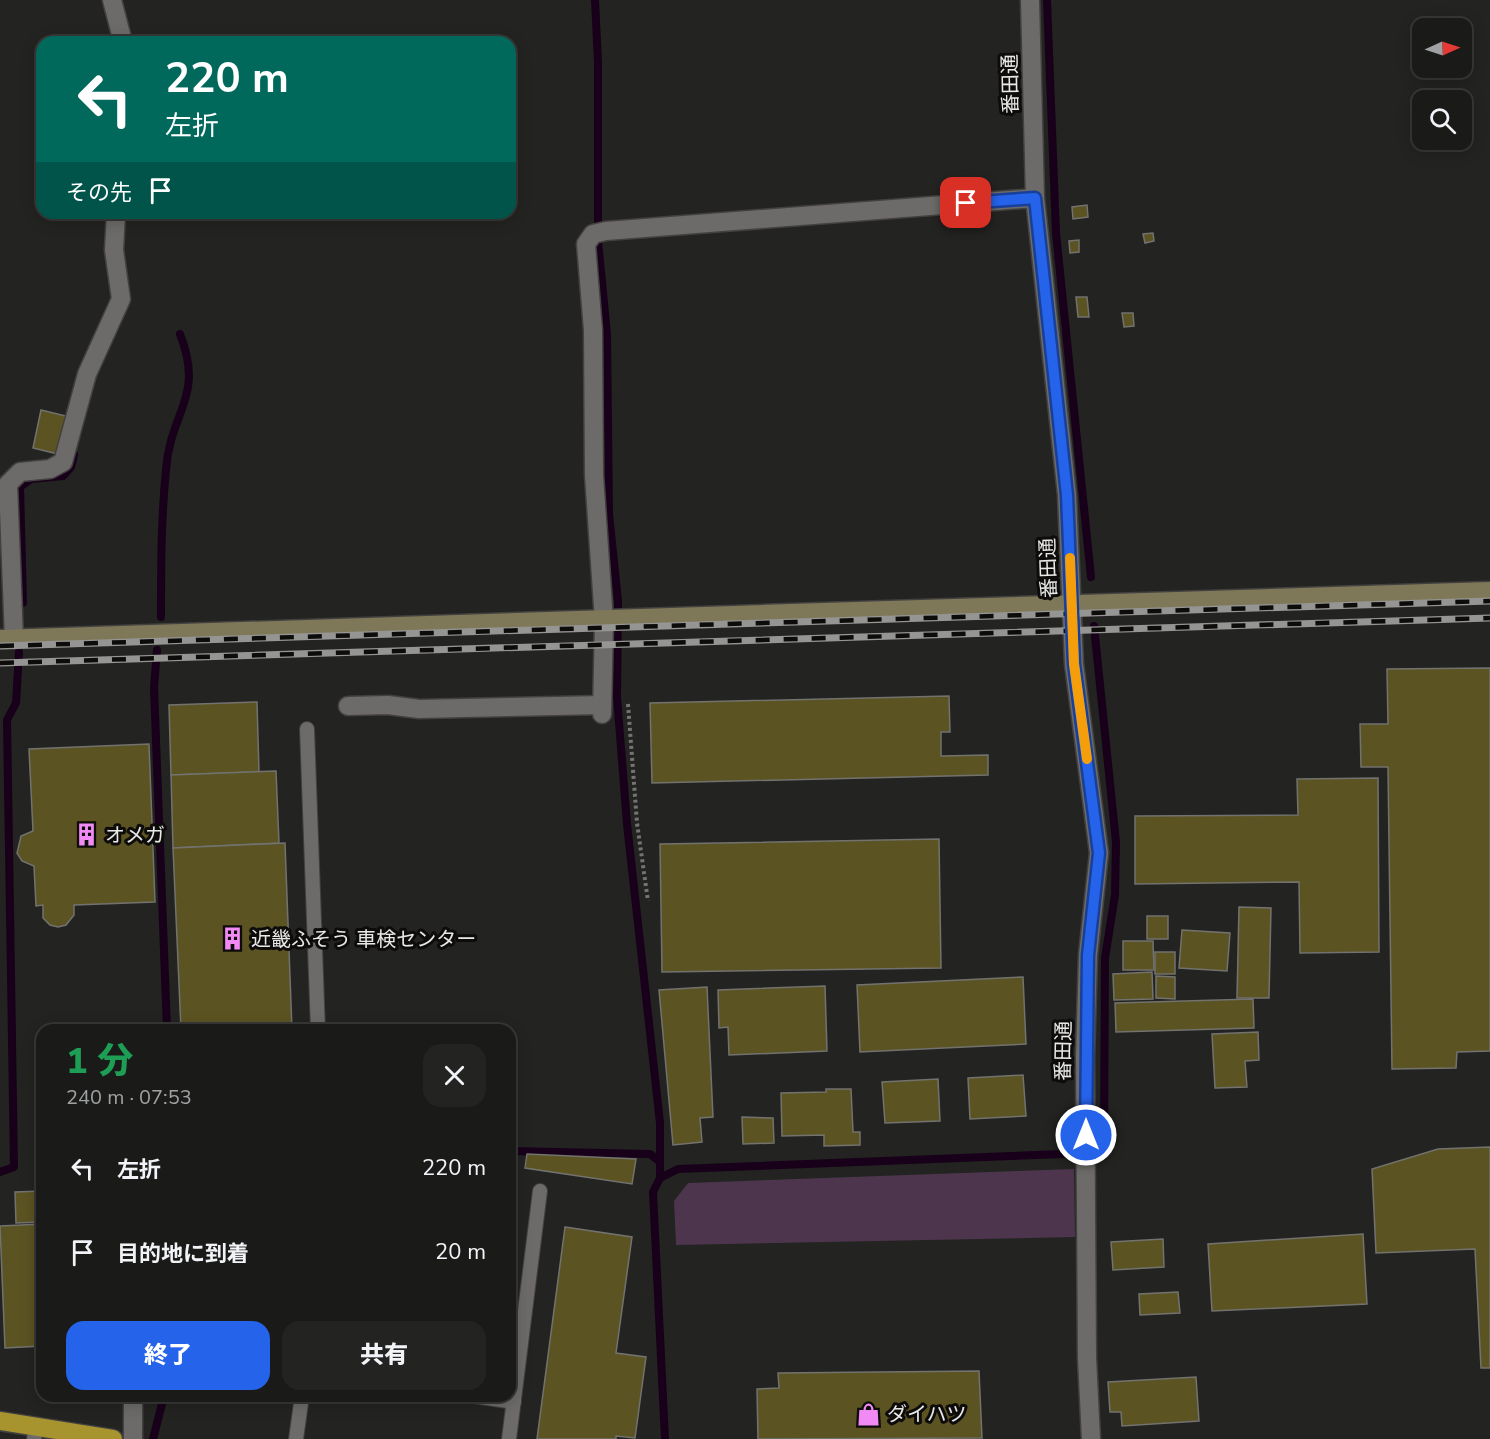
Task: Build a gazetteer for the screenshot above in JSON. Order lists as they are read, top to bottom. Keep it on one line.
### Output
{"streets":{"street":["番田通"]},"places":{"building":["オメガ","近畿ふそう 車検センター"],"shop":["ダイハツ"]},"north":"right","page":{"turn":["220 m","左折"],"then":"その先","heading":["1 分","240 m · 07:53"],"list":[{"name":"左折","value":"220 m"},{"name":"目的地に到着","value":"20 m"}],"buttons":["終了","共有"]}}
